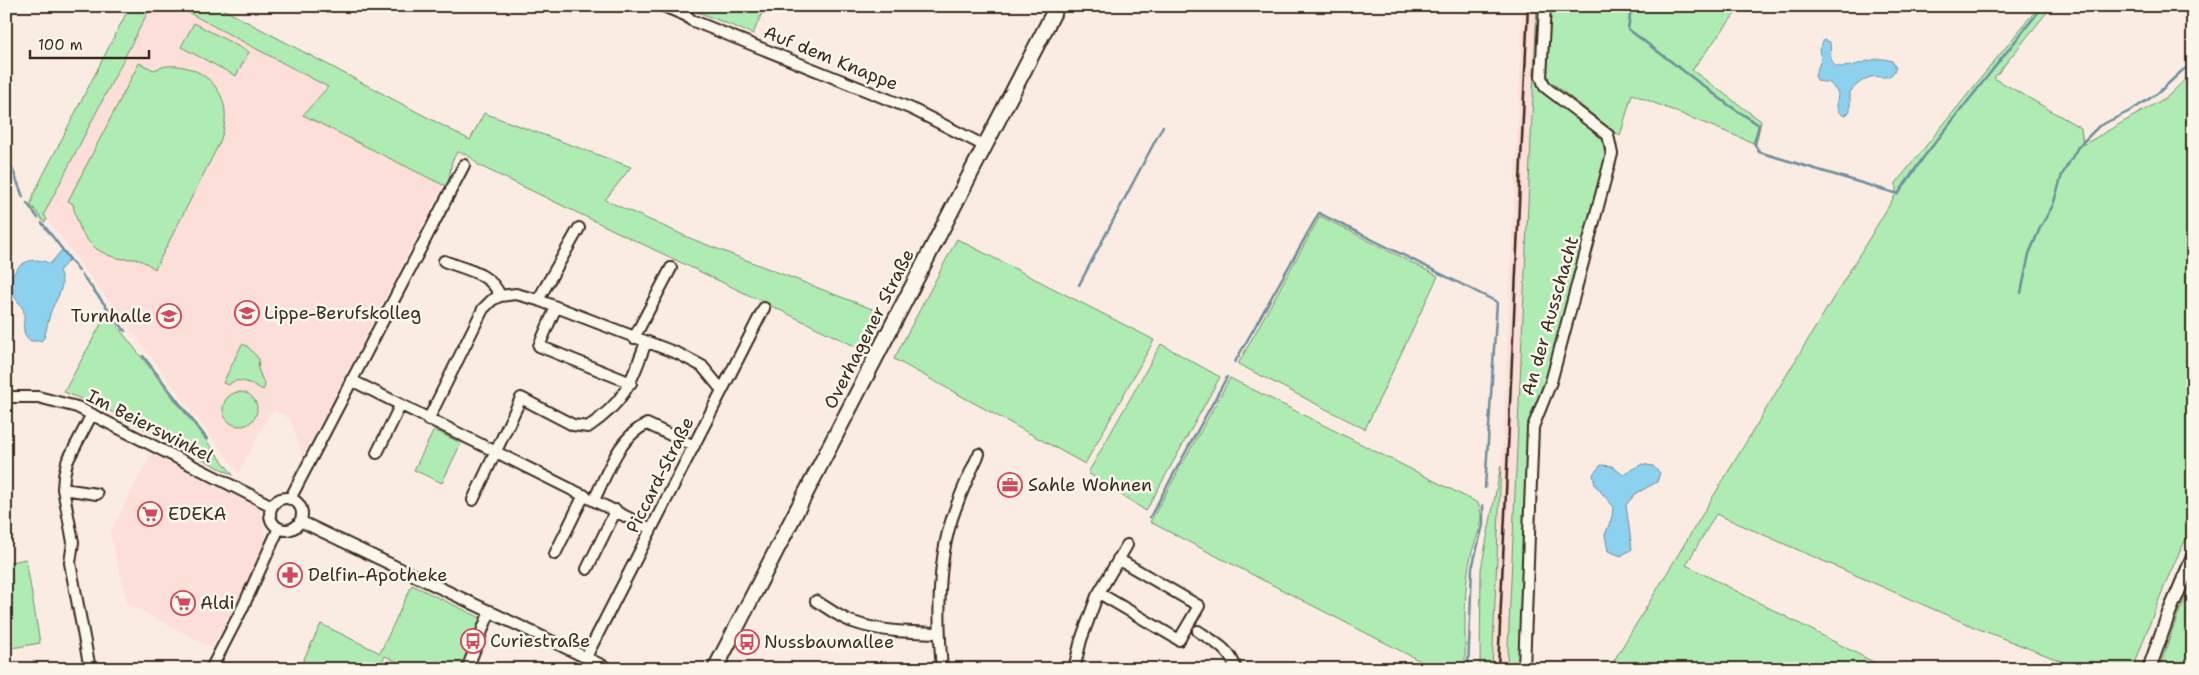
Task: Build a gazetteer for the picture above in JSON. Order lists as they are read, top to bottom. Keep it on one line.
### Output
{"streets":{"main road":["Overhagener Straße"],"street":["Auf dem Knappe","An der Ausschacht","Im Beierswinkel","Piccard-Straße"]},"crossings":[["Auf dem Knappe","Overhagener Straße"]],"places":{"school or university":["Lippe-Berufskolleg","Turnhalle"],"office":["Sahle Wohnen"],"supermarket":["EDEKA","Aldi"],"pharmacy":["Delfin-Apotheke"],"bus stop":["Curiestraße","Nussbaumallee"]},"scale_bar":"100 m"}
